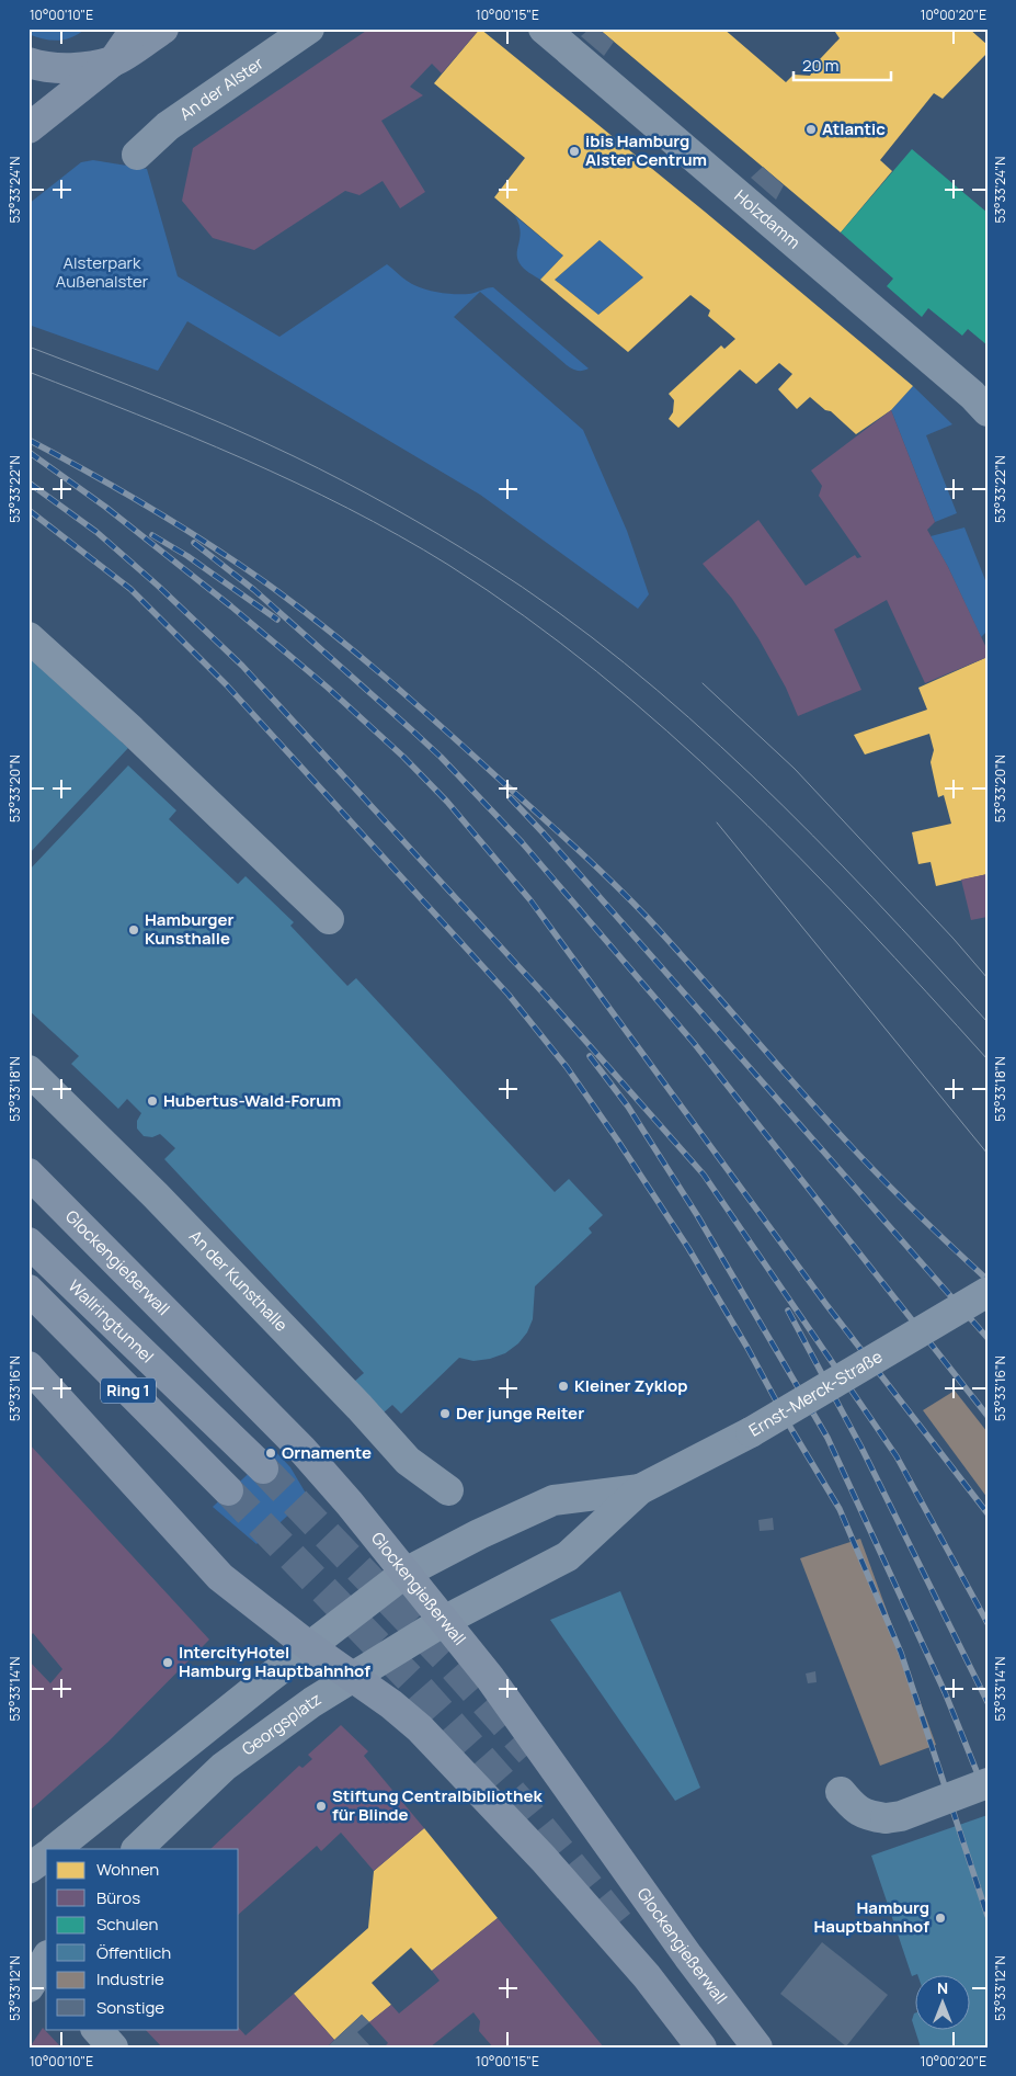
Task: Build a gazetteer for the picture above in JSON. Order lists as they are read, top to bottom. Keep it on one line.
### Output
{"streets":{"main road":["Glockengießerwall","Wallringtunnel","Ring 1"],"street":["An der Alster","Holzdamm","An der Kunsthalle","Ernst-Merck-Straße","Georgsplatz"]},"crossings":[["Glockengießerwall","Ernst-Merck-Straße"],["Glockengießerwall","Georgsplatz"],["Ernst-Merck-Straße","Georgsplatz"]],"parks":["Alsterpark Außenalster"],"places":["Atlantic","ibis Hamburg Alster Centrum","Hamburger Kunsthalle","Hubertus-Wald-Forum","Kleiner Zyklop","Der junge Reiter","Ornamente","IntercityHotel Hamburg Hauptbahnhof","Stiftung Centralbibliothek für Blinde","Hamburg Hauptbahnhof"],"legend":["Wohnen","Büros","Schulen","Öffentlich","Industrie","Sonstige"],"scale_bar":"20 m","north":"top","coordinates":["10°00'10\"E","10°00'15\"E","10°00'20\"E","53°33'24\"N","53°33'22\"N","53°33'20\"N","53°33'18\"N","53°33'16\"N","53°33'14\"N","53°33'12\"N"]}
